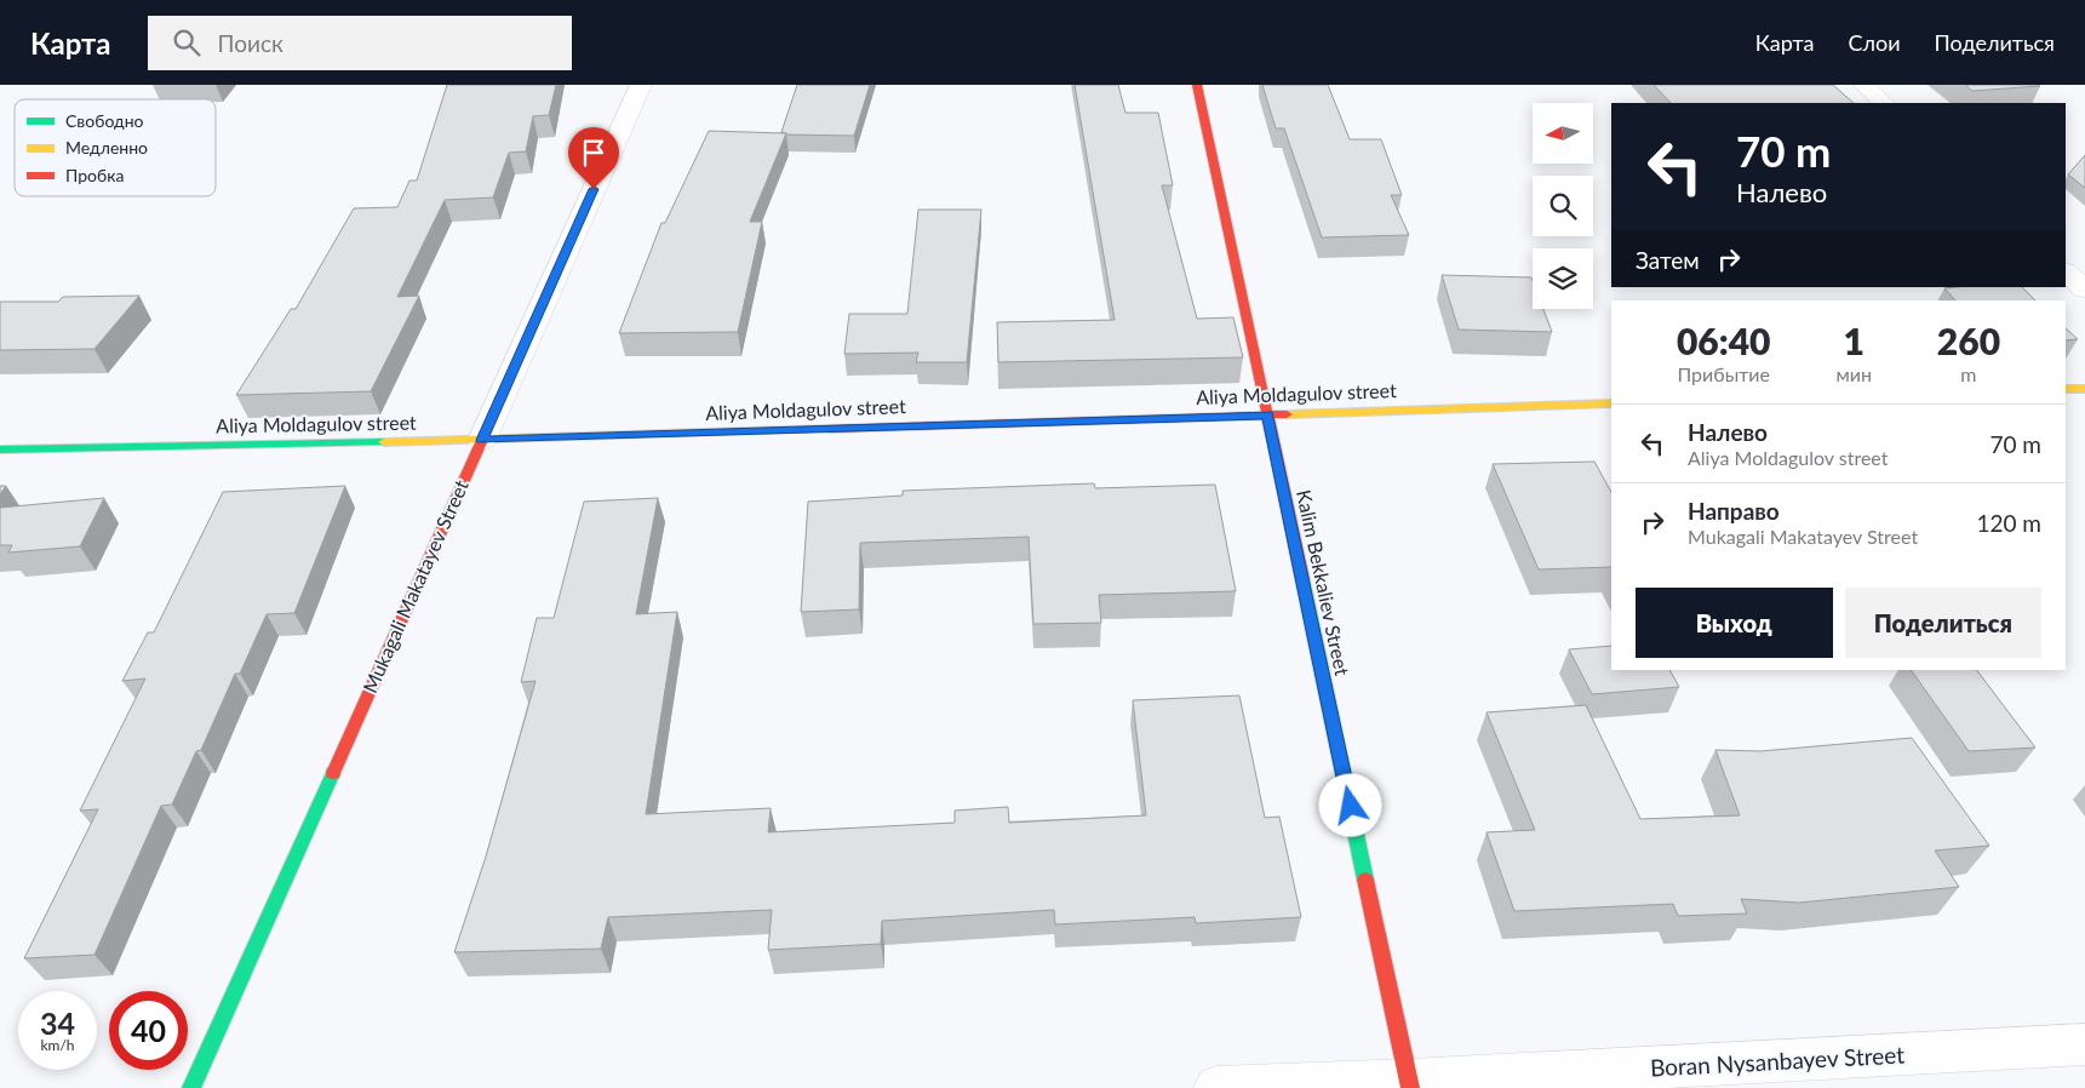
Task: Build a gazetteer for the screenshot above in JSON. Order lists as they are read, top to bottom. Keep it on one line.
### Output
{"streets":{"street":["Aliya Moldagulov street","Kalim Bekkaliev Street","Mukagali Makatayev Street","Boran Nysanbayev Street"]},"crossings":[["Aliya Moldagulov street","Kalim Bekkaliev Street"],["Aliya Moldagulov street","Mukagali Makatayev Street"],["Kalim Bekkaliev Street","Boran Nysanbayev Street"]],"legend":["Свободно","Медленно","Пробка"],"north":"left","page":{"header":"Карта","search":"Поиск","nav":["Карта","Слои","Поделиться"],"turn":["70 m","Налево"],"then":"Затем","eta":["06:40","Прибытие","1","мин","260","m"],"list":[{"name":"Налево","note":"Aliya Moldagulov street","value":"70 m"},{"name":"Направо","note":"Mukagali Makatayev Street","value":"120 m"}],"buttons":["Выход","Поделиться"],"speed":"34 km/h","limit":"40"}}
